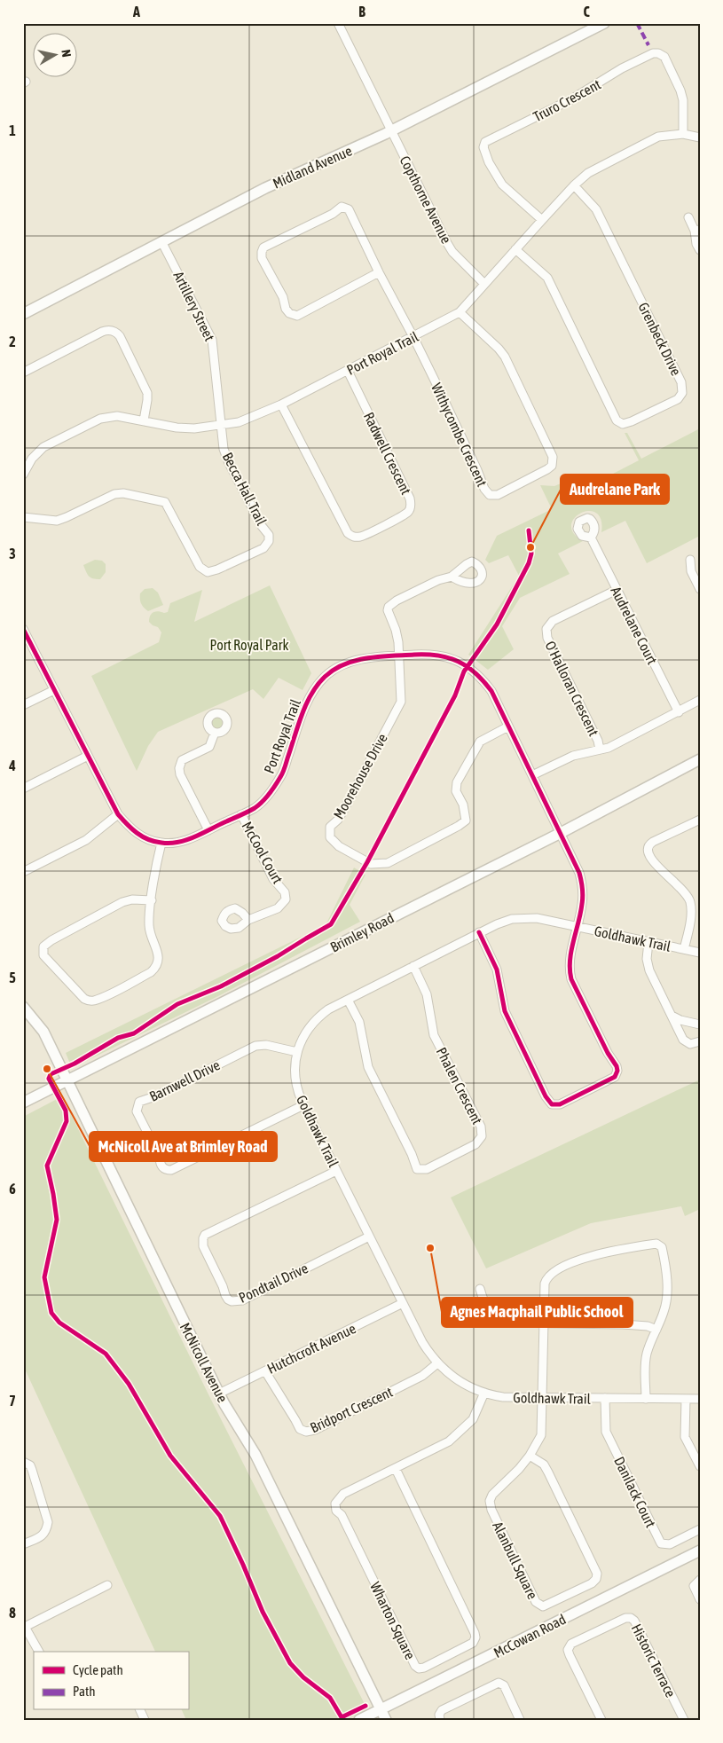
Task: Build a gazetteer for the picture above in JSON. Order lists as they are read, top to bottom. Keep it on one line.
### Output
{"streets":{"main road":["Midland Avenue","Brimley Road","McNicoll Avenue","McCowan Road"],"street":["Truro Crescent","Copthorne Avenue","Artillery Street","Grenbeck Drive","Port Royal Trail","Withycombe Crescent","Radwell Crescent","Becca Hall Trail","Audrelane Court","O'Halloran Crescent","Moorehouse Drive","McCool Court","Goldhawk Trail","Barnwell Drive","Phalen Crescent","Pondtail Drive","Hutchcroft Avenue","Bridport Crescent","Danilack Court","Alanbull Square","Wharton Square","Historic Terrace"]},"crossings":[["Truro Crescent","Port Royal Trail"],["Midland Avenue","Copthorne Avenue"],["Midland Avenue","Artillery Street"],["Copthorne Avenue","Port Royal Trail"],["Artillery Street","Port Royal Trail"],["Artillery Street","Becca Hall Trail"],["Grenbeck Drive","Port Royal Trail"],["Port Royal Trail","Withycombe Crescent"],["Port Royal Trail","Radwell Crescent"],["Port Royal Trail","Becca Hall Trail"],["Port Royal Trail","Moorehouse Drive"],["Port Royal Trail","McCool Court"],["Port Royal Trail","Brimley Road"],["Port Royal Trail","Goldhawk Trail"],["Audrelane Court","O'Halloran Crescent"],["Brimley Road","McNicoll Avenue"],["Goldhawk Trail","Barnwell Drive"],["Goldhawk Trail","Phalen Crescent"],["Goldhawk Trail","Pondtail Drive"],["Goldhawk Trail","Hutchcroft Avenue"],["Goldhawk Trail","Bridport Crescent"],["Goldhawk Trail","Danilack Court"],["Goldhawk Trail","Alanbull Square"],["Goldhawk Trail","Wharton Square"],["Hutchcroft Avenue","McNicoll Avenue"],["Hutchcroft Avenue","Bridport Crescent"],["McNicoll Avenue","McCowan Road"]],"parks":["Port Royal Park"],"places":["Audrelane Park","McNicoll Ave at Brimley Road","Agnes Macphail Public School"],"legend":["Cycle path","Path"],"north":"right","grid":{"columns":["A","B","C"],"rows":["1","2","3","4","5","6","7","8"]}}
